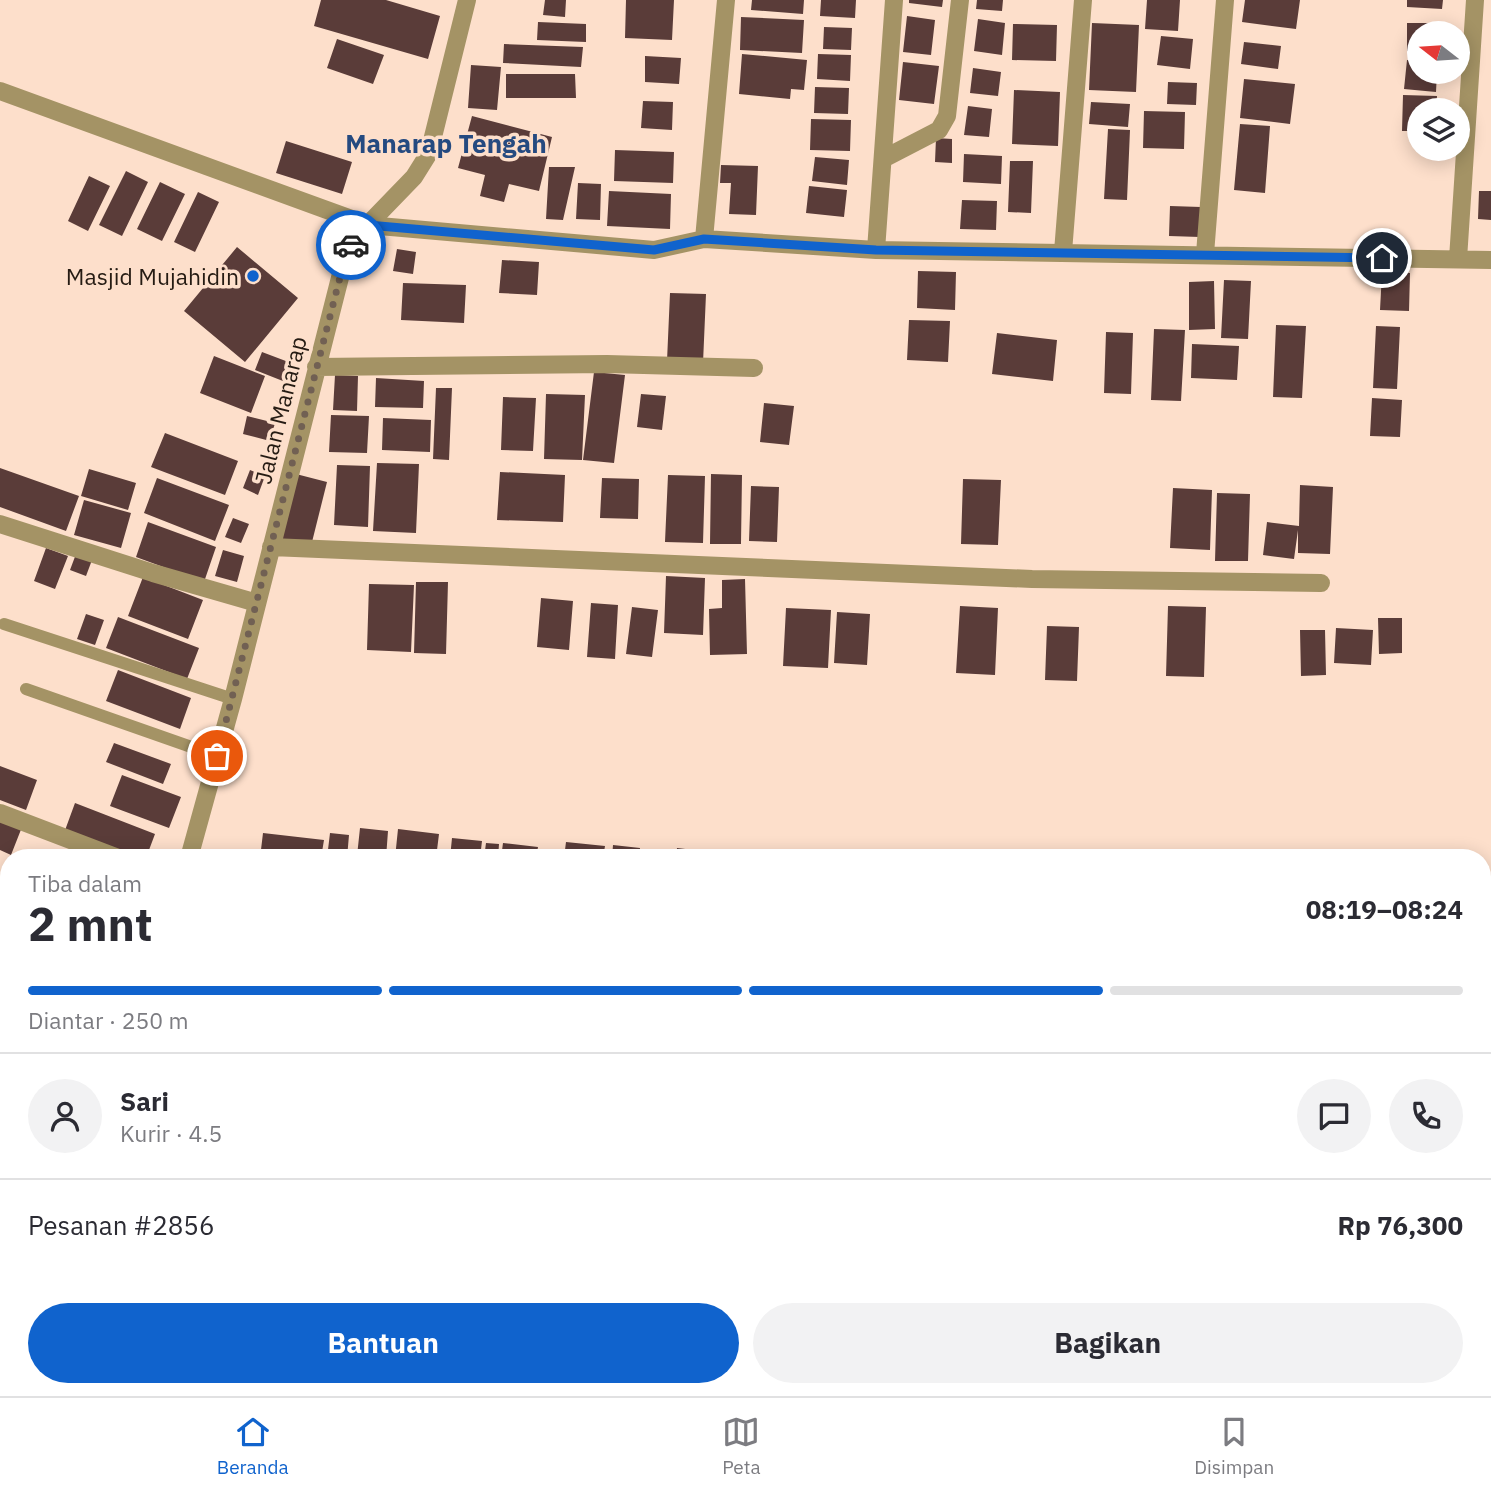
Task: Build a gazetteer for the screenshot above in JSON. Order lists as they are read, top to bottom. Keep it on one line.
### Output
{"streets":{"street":["Jalan Manarap"]},"districts":["Manarap Tengah"],"places":["Masjid Mujahidin"],"north":"left","page":{"heading":["2 mnt","Tiba dalam","08:19–08:24"],"panel":["Sari","Kurir · 4.5","Pesanan #2856","Rp 76,300"],"bar":"Diantar · 250 m","buttons":["Bantuan","Bagikan"],"tabs":["Beranda","Peta","Disimpan"]}}
